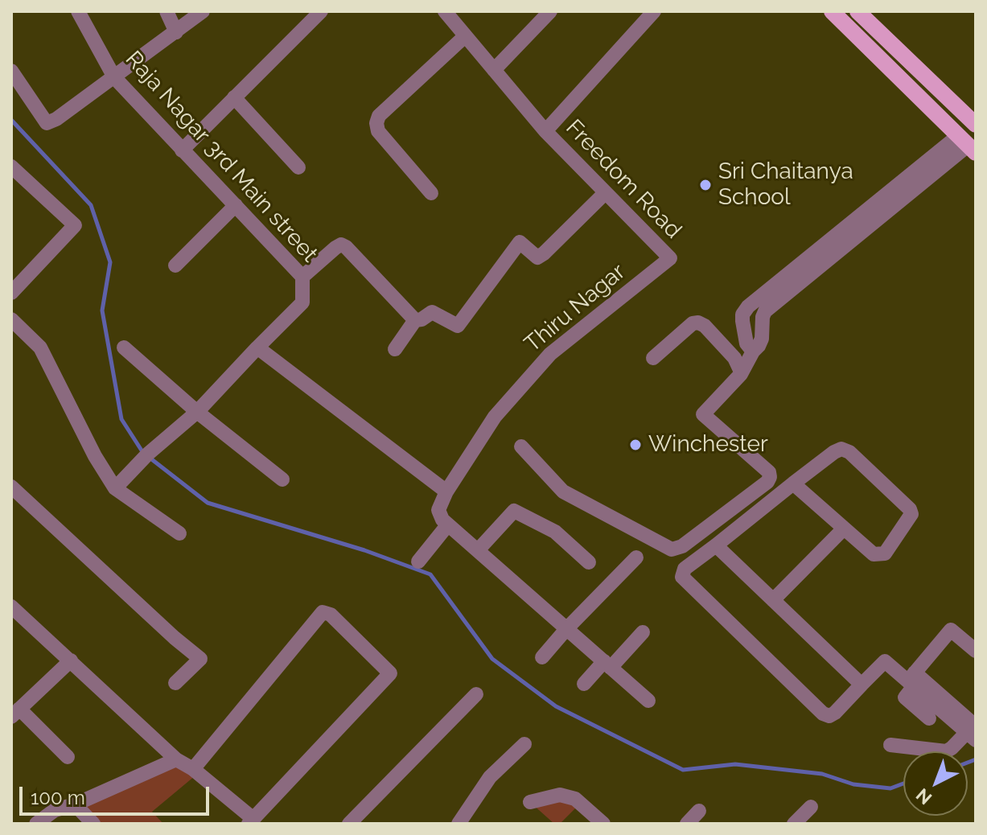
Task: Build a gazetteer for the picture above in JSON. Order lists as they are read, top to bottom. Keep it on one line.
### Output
{"streets":{"street":["Raja Nagar 3rd Main street","Freedom Road","Thiru Nagar"]},"crossings":[["Freedom Road","Thiru Nagar"]],"places":["Sri Chaitanya School","Winchester"],"scale_bar":"100 m","north":"bottom left"}
